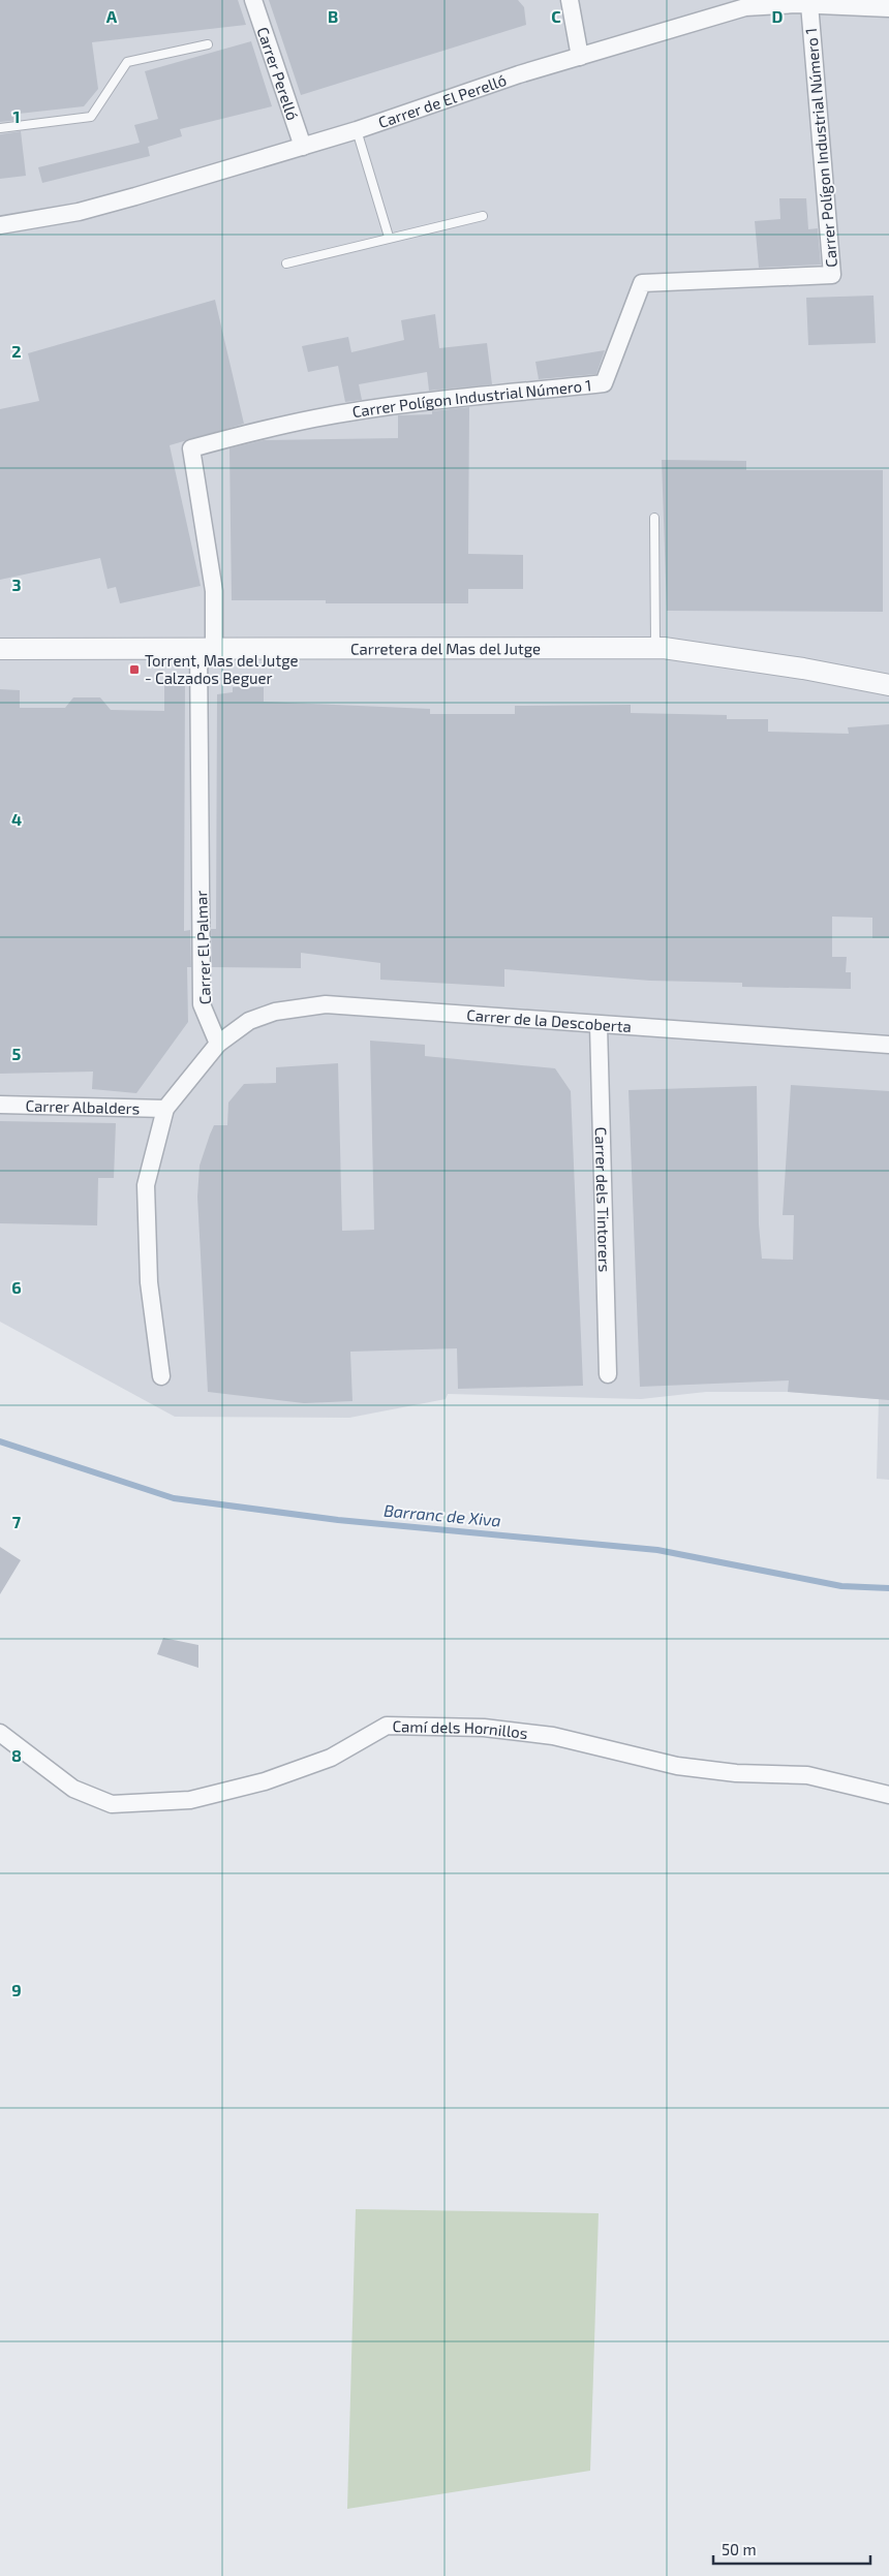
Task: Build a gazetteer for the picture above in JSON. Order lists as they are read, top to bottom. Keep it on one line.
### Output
{"streets":{"street":["Carrer Perelló","Carrer de El Perelló","Carrer Polígon Industrial Número 1","Carretera del Mas del Jutge","Carrer El Palmar","Carrer de la Descoberta","Carrer Albalders","Carrer dels Tintorers","Camí dels Hornillos"]},"crossings":[["Carrer Perelló","Carrer de El Perelló"],["Carrer de El Perelló","Carrer Polígon Industrial Número 1"],["Carrer Polígon Industrial Número 1","Carretera del Mas del Jutge"],["Carrer Polígon Industrial Número 1","Carrer El Palmar"],["Carretera del Mas del Jutge","Carrer El Palmar"],["Carrer El Palmar","Carrer de la Descoberta"],["Carrer de la Descoberta","Carrer dels Tintorers"]],"water":["Barranc de Xiva"],"places":{"transit":["Torrent, Mas del Jutge - Calzados Beguer"]},"scale_bar":"50 m","grid":{"columns":["A","B","C","D"],"rows":["1","2","3","4","5","6","7","8","9"]}}
